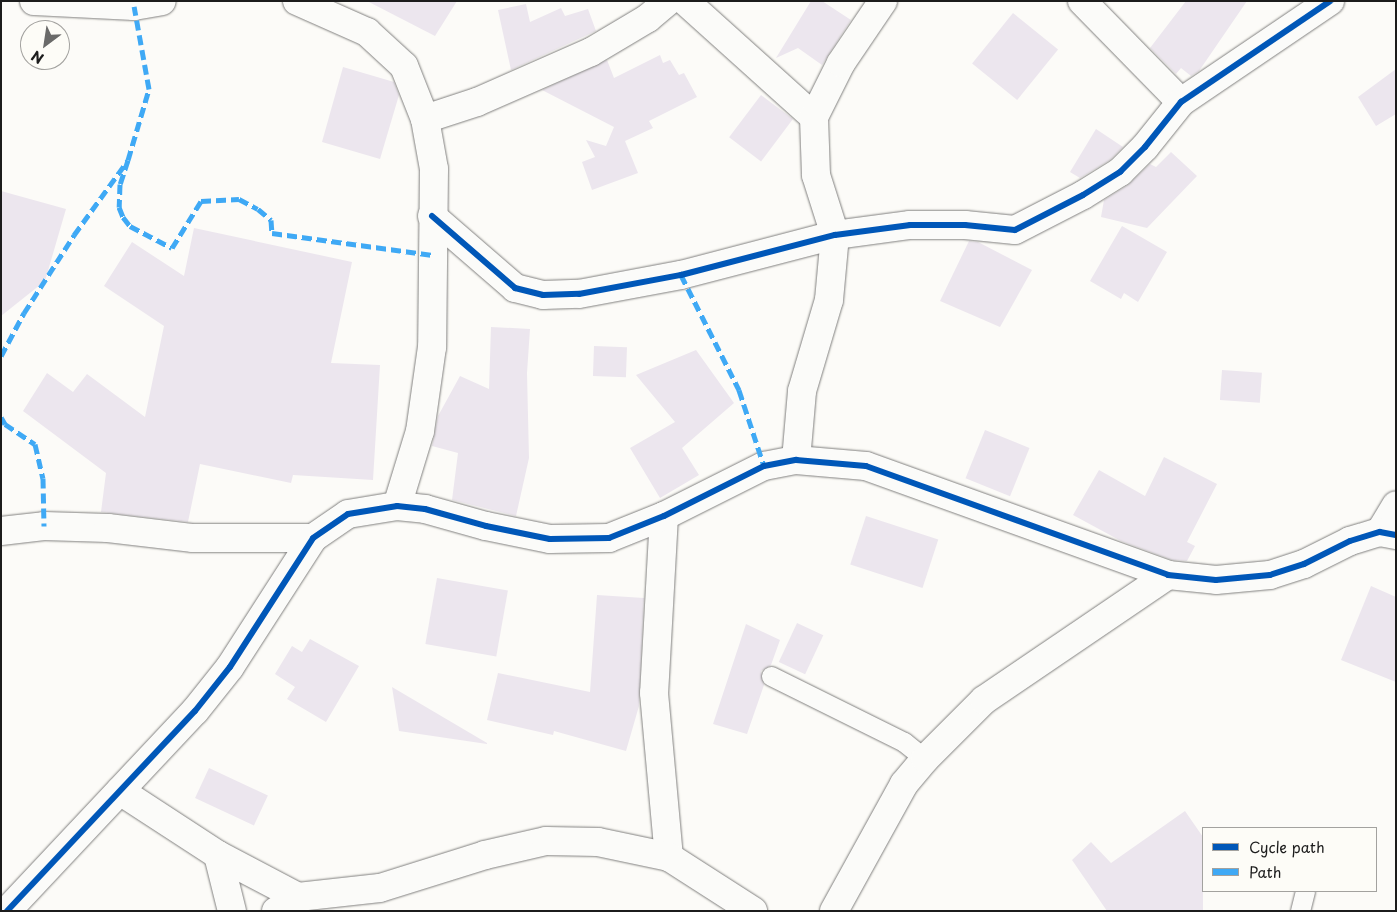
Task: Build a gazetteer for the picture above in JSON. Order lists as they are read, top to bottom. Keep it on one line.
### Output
{"legend":["Cycle path","Path"],"north":"bottom left"}
